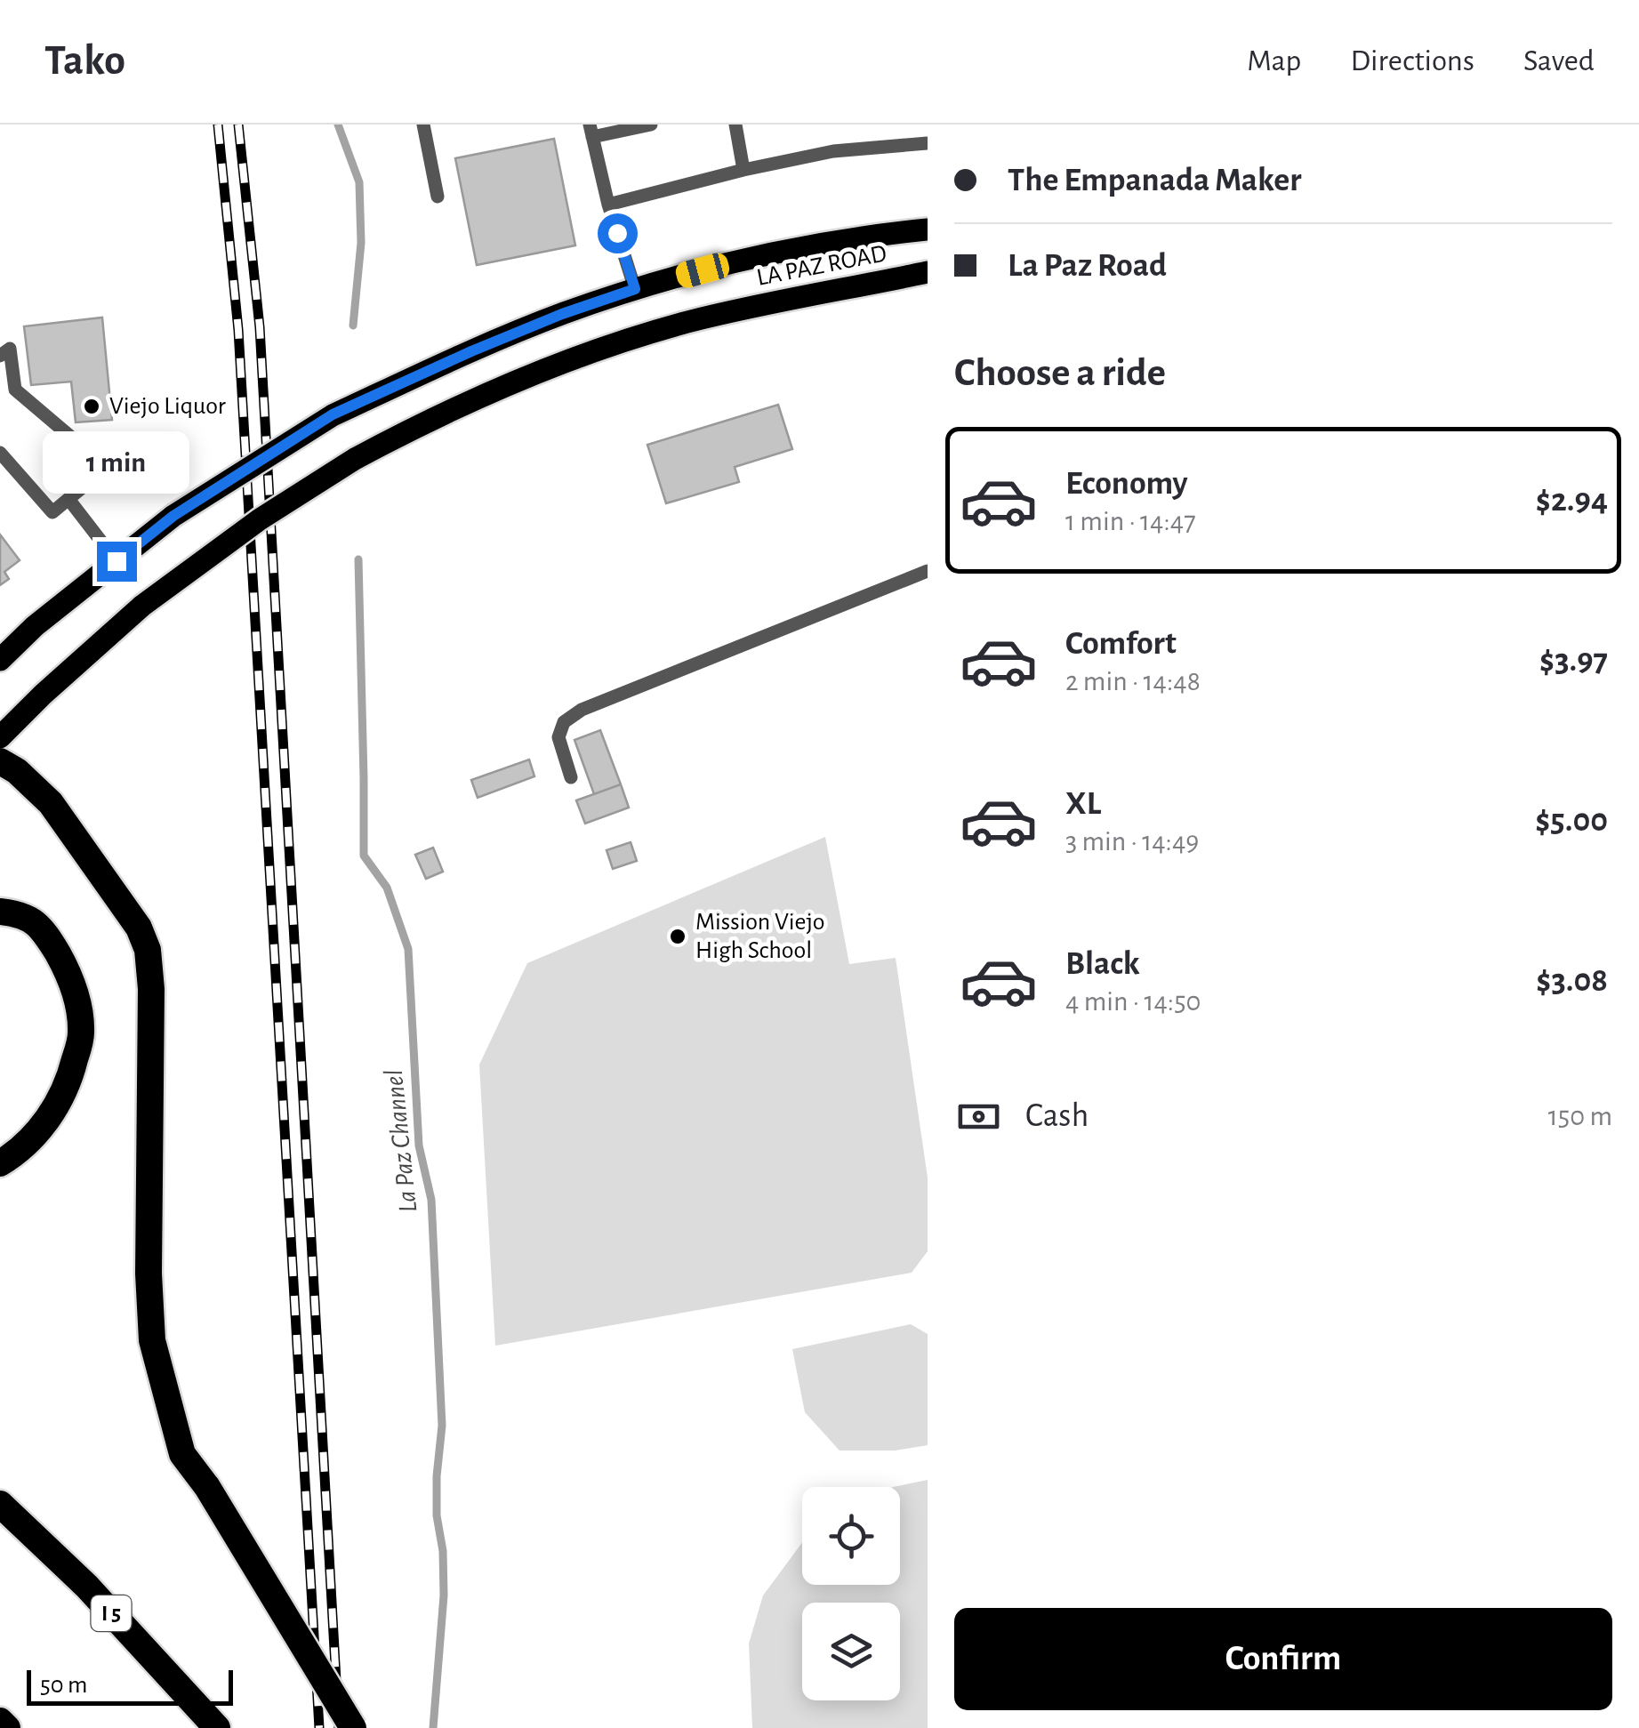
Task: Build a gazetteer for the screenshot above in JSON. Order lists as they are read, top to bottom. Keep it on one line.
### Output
{"streets":{"highway":["I 5"],"main road":["LA PAZ ROAD"]},"water":["La Paz Channel"],"places":["Viejo Liquor","Mission Viejo High School"],"scale_bar":"50 m","page":{"header":"Tako","nav":["Map","Directions","Saved"],"banner":["The Empanada Maker","La Paz Road"],"heading":"Choose a ride","list":[{"name":"Economy","note":"1 min · 14:47","value":"$2.94"},{"name":"Comfort","note":"2 min · 14:48","value":"$3.97"},{"name":"XL","note":"3 min · 14:49","value":"$5.00"},{"name":"Black","note":"4 min · 14:50","value":"$3.08"}],"bubble":"1 min","pay":["Cash","150 m"],"buttons":"Confirm","scale":"50 m"}}
